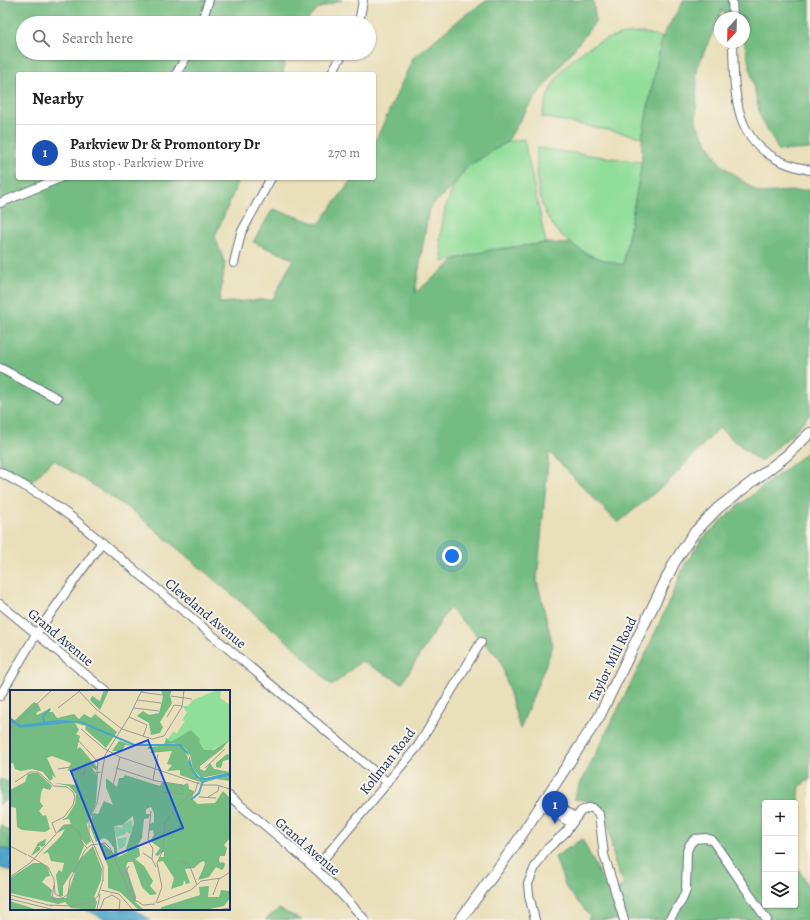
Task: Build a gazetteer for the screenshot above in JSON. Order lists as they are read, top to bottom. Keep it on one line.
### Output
{"streets":{"main road":["Taylor Mill Road"],"street":["Cleveland Avenue","Grand Avenue","Kollman Road"]},"crossings":[["Cleveland Avenue","Kollman Road"],["Grand Avenue","Kollman Road"]],"north":"bottom","page":{"search":"Search here","heading":"Nearby","list":[{"mark":"1","name":"Parkview Dr & Promontory Dr","note":"Bus stop · Parkview Drive","value":"270 m"}],"pins":"1","map_buttons":["+","−"]}}
